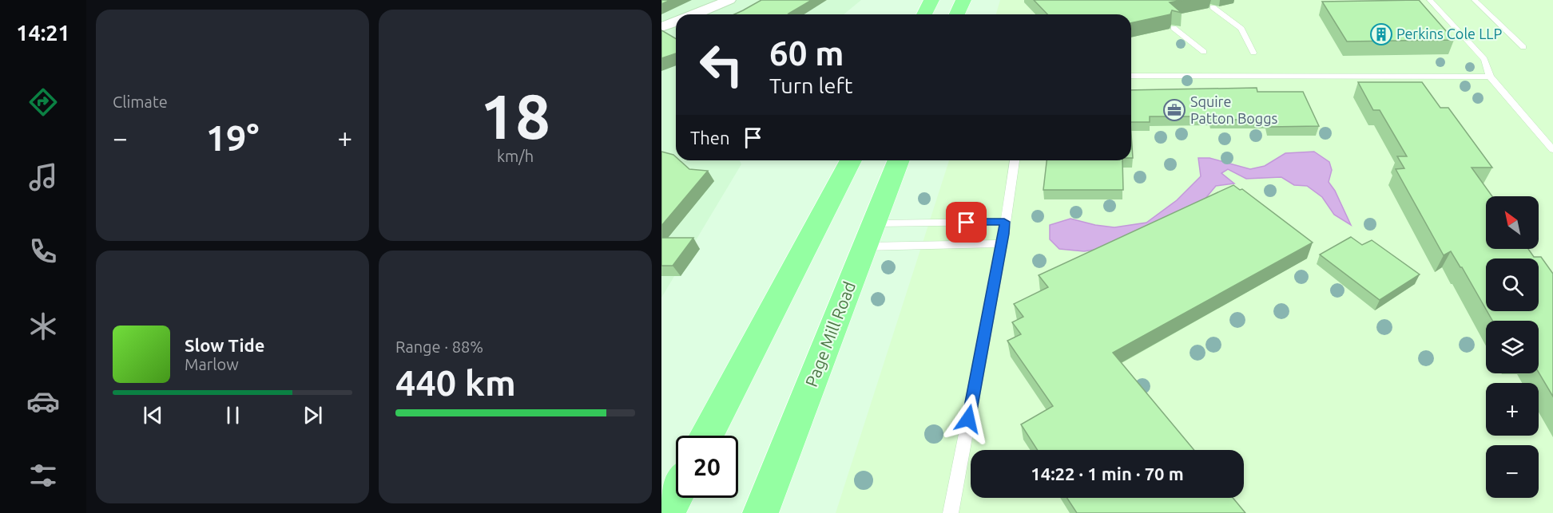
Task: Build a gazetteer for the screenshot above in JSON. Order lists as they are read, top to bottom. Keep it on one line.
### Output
{"streets":{"main road":["Page Mill Road"]},"places":{"building":["Perkins Cole LLP"],"office":["Squire Patton Boggs"]},"north":"top left","page":{"tabs":"14:21","tile":["Climate",["18","km/h"],["Range · 88%","440 km"]],"turn":["60 m","Turn left"],"then":"Then","heat":["−","19°","+"],"map_buttons":["+","−"],"song":["Slow Tide","Marlow"],"limit":"20","trip":"14:22 · 1 min · 70 m"}}
